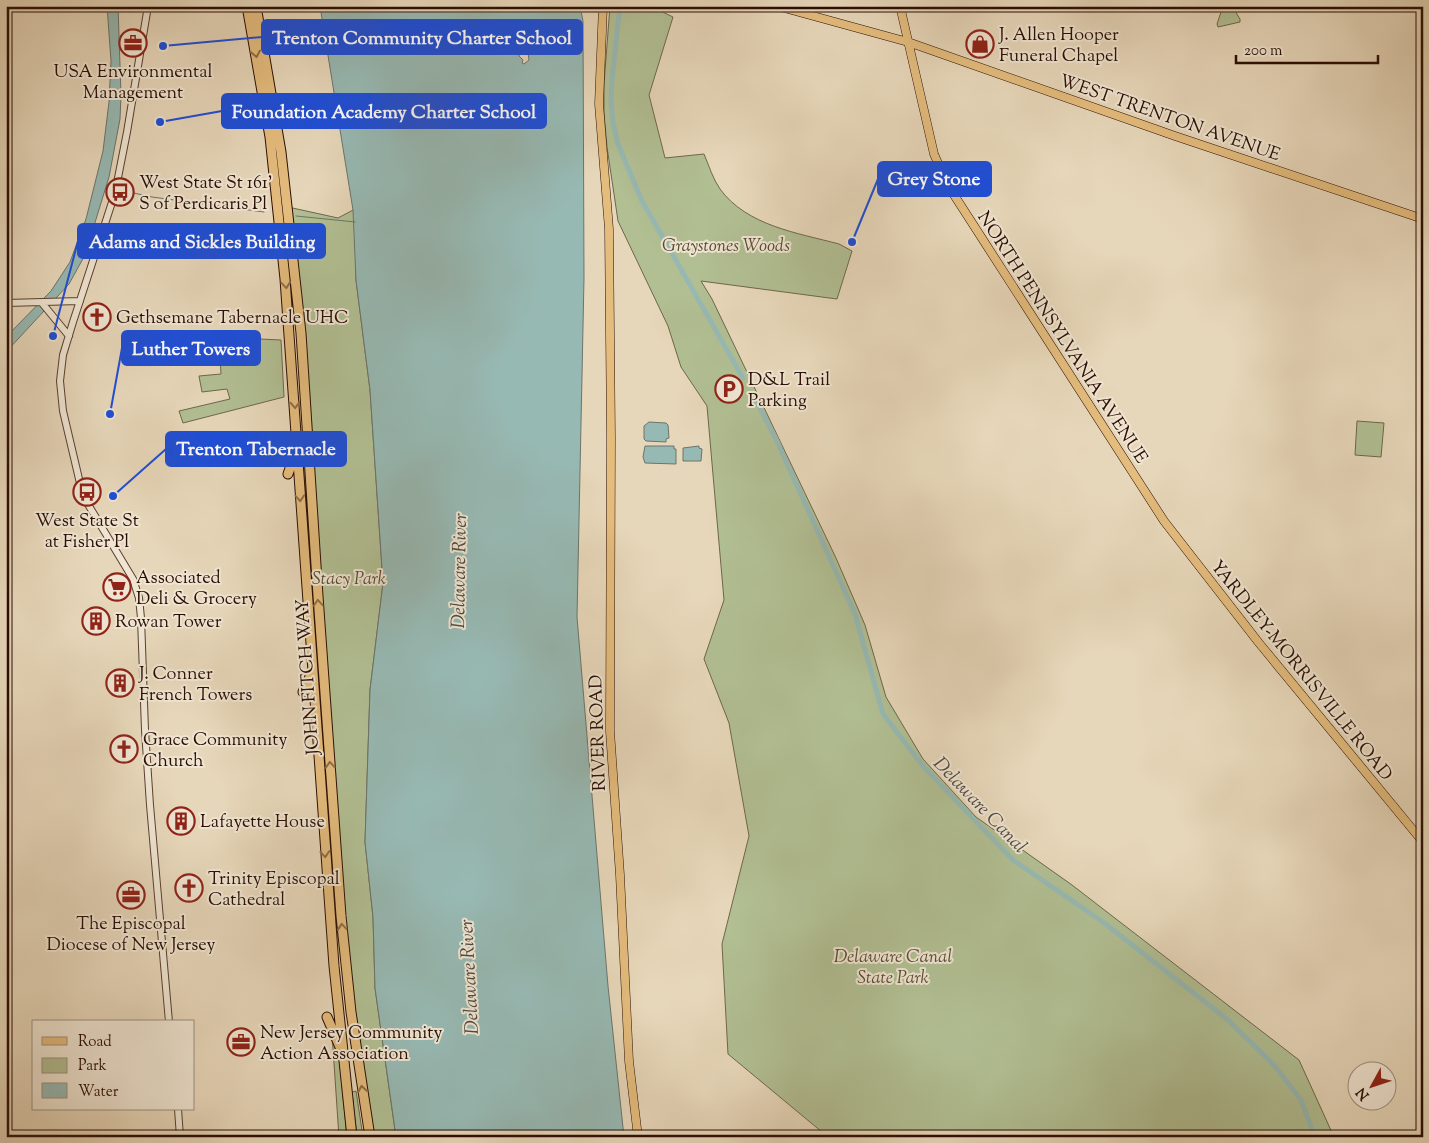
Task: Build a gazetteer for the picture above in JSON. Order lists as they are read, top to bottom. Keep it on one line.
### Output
{"streets":{"highway":["JOHN FITCH WAY"],"main road":["WEST TRENTON AVENUE","NORTH PENNSYLVANIA AVENUE","YARDLEY-MORRISVILLE ROAD","RIVER ROAD"]},"crossings":[["WEST TRENTON AVENUE","NORTH PENNSYLVANIA AVENUE"],["NORTH PENNSYLVANIA AVENUE","YARDLEY-MORRISVILLE ROAD"]],"water":["Delaware River","Delaware Canal"],"parks":["Graystones Woods","Stacy Park","Delaware Canal State Park"],"places":{"office":["USA Environmental Management","The Episcopal Diocese of New Jersey","New Jersey Community Action Association"],"shop":["J. Allen Hooper Funeral Chapel"],"other":["Trenton Community Charter School","Foundation Academy Charter School","Grey Stone","Adams and Sickles Building","Luther Towers","Trenton Tabernacle"],"bus stop":["West State St 161' S of Perdicaris Pl","West State St at Fisher Pl"],"church":["Gethsemane Tabernacle UHC","Grace Community Church","Trinity Episcopal Cathedral"],"parking":["D&L Trail Parking"],"supermarket":["Associated Deli & Grocery"],"building":["Rowan Tower","J. Conner French Towers","Lafayette House"]},"legend":["Road","Park","Water"],"scale_bar":"200 m","north":"bottom left"}
